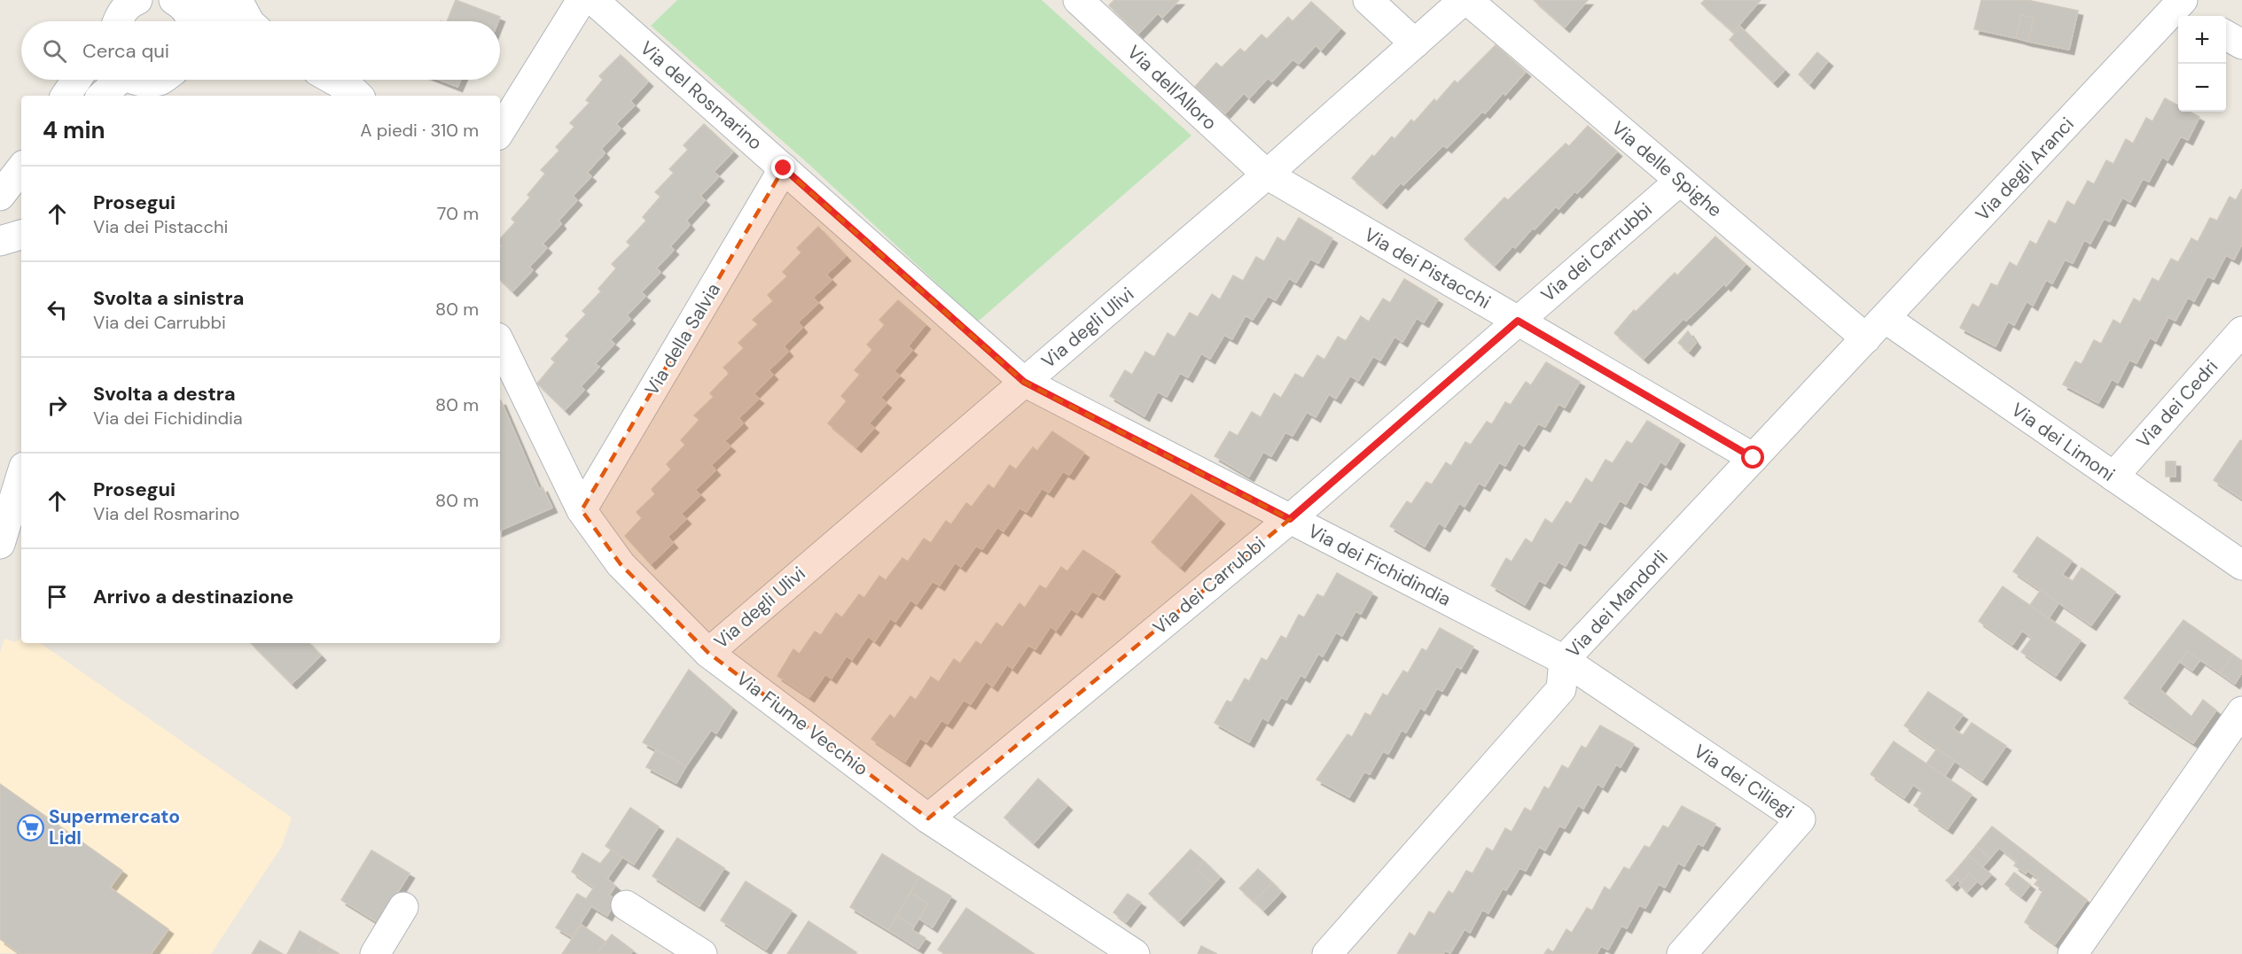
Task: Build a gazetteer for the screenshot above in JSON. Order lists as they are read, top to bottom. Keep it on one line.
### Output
{"streets":{"street":["Via dell'Alloro","Via del Rosmarino","Via delle Spighe","Via degli Aranci","Via dei Carrubbi","Via dei Pistacchi","Via degli Ulivi","Via della Salvia","Via dei Cedri","Via dei Limoni","Via dei Fichidindia","Via dei Mandorli","Via Fiume Vecchio","Via dei Ciliegi"]},"crossings":[["Via dell'Alloro","Via dei Pistacchi"],["Via dell'Alloro","Via degli Ulivi"],["Via del Rosmarino","Via degli Ulivi"],["Via del Rosmarino","Via della Salvia"],["Via del Rosmarino","Via dei Fichidindia"],["Via delle Spighe","Via degli Aranci"],["Via delle Spighe","Via dei Carrubbi"],["Via delle Spighe","Via degli Ulivi"],["Via delle Spighe","Via dei Limoni"],["Via delle Spighe","Via dei Mandorli"],["Via degli Aranci","Via dei Limoni"],["Via degli Aranci","Via dei Mandorli"],["Via dei Carrubbi","Via dei Pistacchi"],["Via dei Carrubbi","Via dei Fichidindia"],["Via dei Carrubbi","Via Fiume Vecchio"],["Via dei Pistacchi","Via degli Ulivi"],["Via dei Pistacchi","Via dei Mandorli"],["Via degli Ulivi","Via dei Fichidindia"],["Via degli Ulivi","Via Fiume Vecchio"],["Via della Salvia","Via Fiume Vecchio"],["Via dei Cedri","Via dei Limoni"],["Via dei Limoni","Via dei Mandorli"],["Via dei Fichidindia","Via dei Mandorli"],["Via dei Fichidindia","Via dei Ciliegi"],["Via dei Mandorli","Via dei Ciliegi"]],"places":{"supermarket":["Supermercato Lidl"]},"page":{"map_buttons":["+","−"],"search":"Cerca qui","heading":["4 min","A piedi · 310 m"],"list":[["Prosegui","Via dei Pistacchi","70 m"],["Svolta a sinistra","Via dei Carrubbi","80 m"],["Svolta a destra","Via dei Fichidindia","80 m"],["Prosegui","Via del Rosmarino","80 m"],"Arrivo a destinazione"]}}
